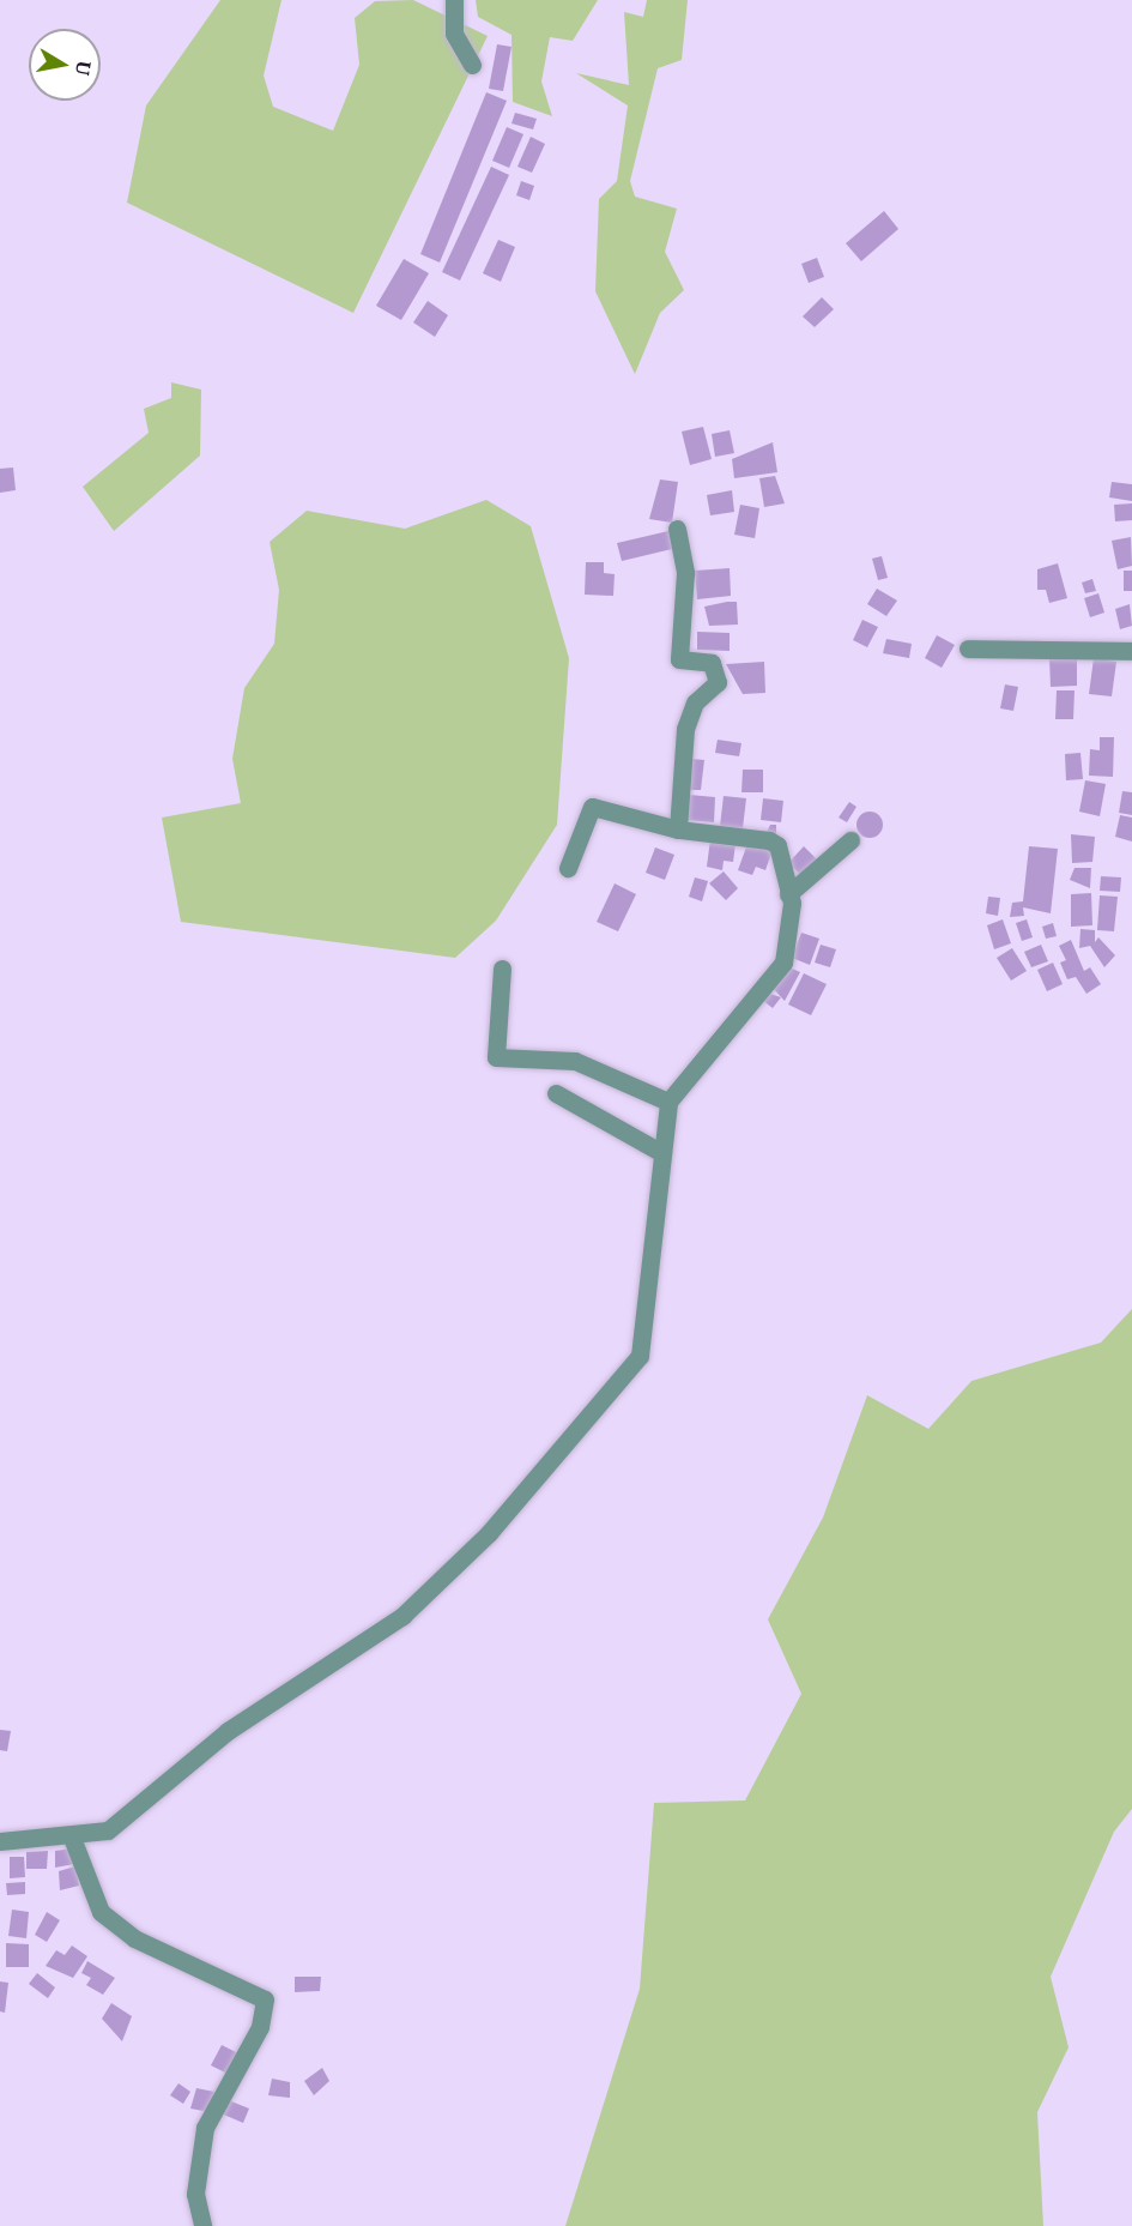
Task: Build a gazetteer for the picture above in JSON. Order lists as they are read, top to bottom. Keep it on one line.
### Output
{"north":"right"}
